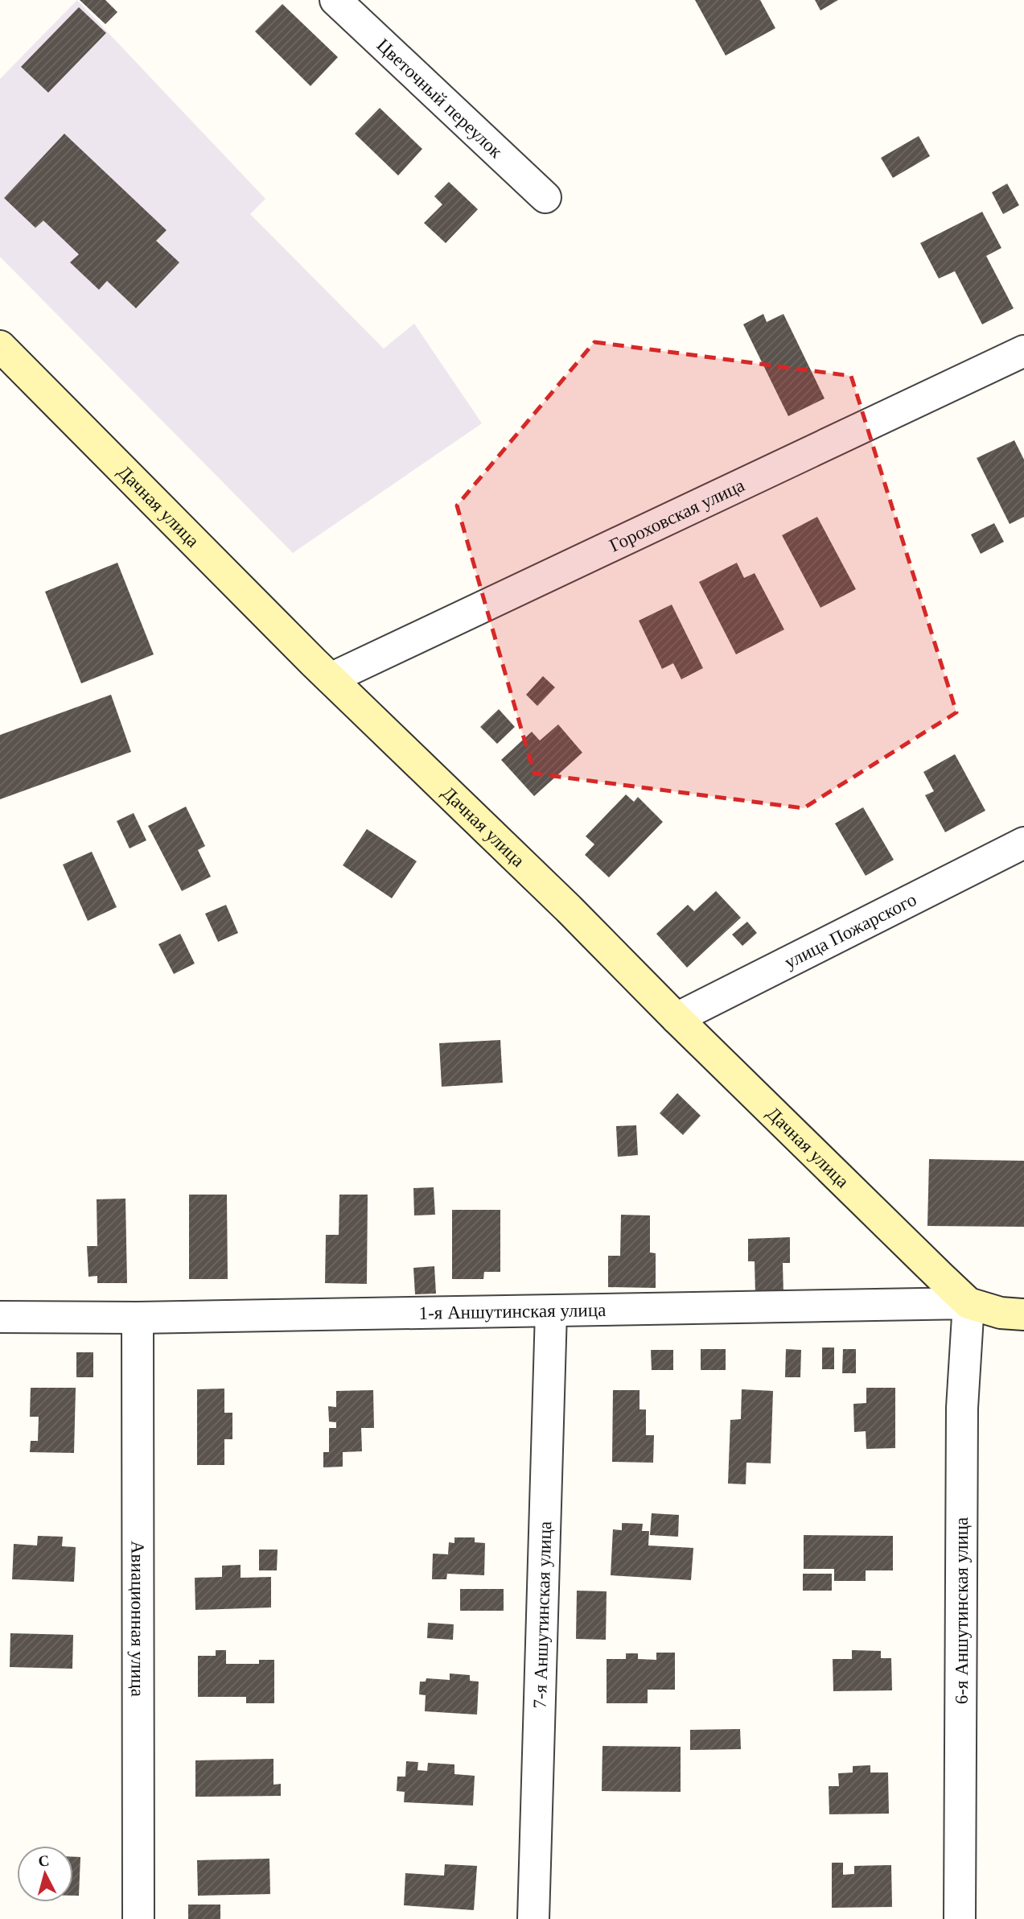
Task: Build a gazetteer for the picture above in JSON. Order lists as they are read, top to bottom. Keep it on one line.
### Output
{"streets":{"street":["Цветочный переулок","Дачная улица","Гороховская улица","улица Пожарского","1-я Аншутинская улица","6-я Аншутинская улица","7-я Аншутинская улица","Авиационная улица"]},"crossings":[["Дачная улица","Гороховская улица"],["Дачная улица","улица Пожарского"],["Дачная улица","1-я Аншутинская улица"],["Дачная улица","6-я Аншутинская улица"],["1-я Аншутинская улица","6-я Аншутинская улица"],["1-я Аншутинская улица","7-я Аншутинская улица"],["1-я Аншутинская улица","Авиационная улица"]],"north":"top"}
